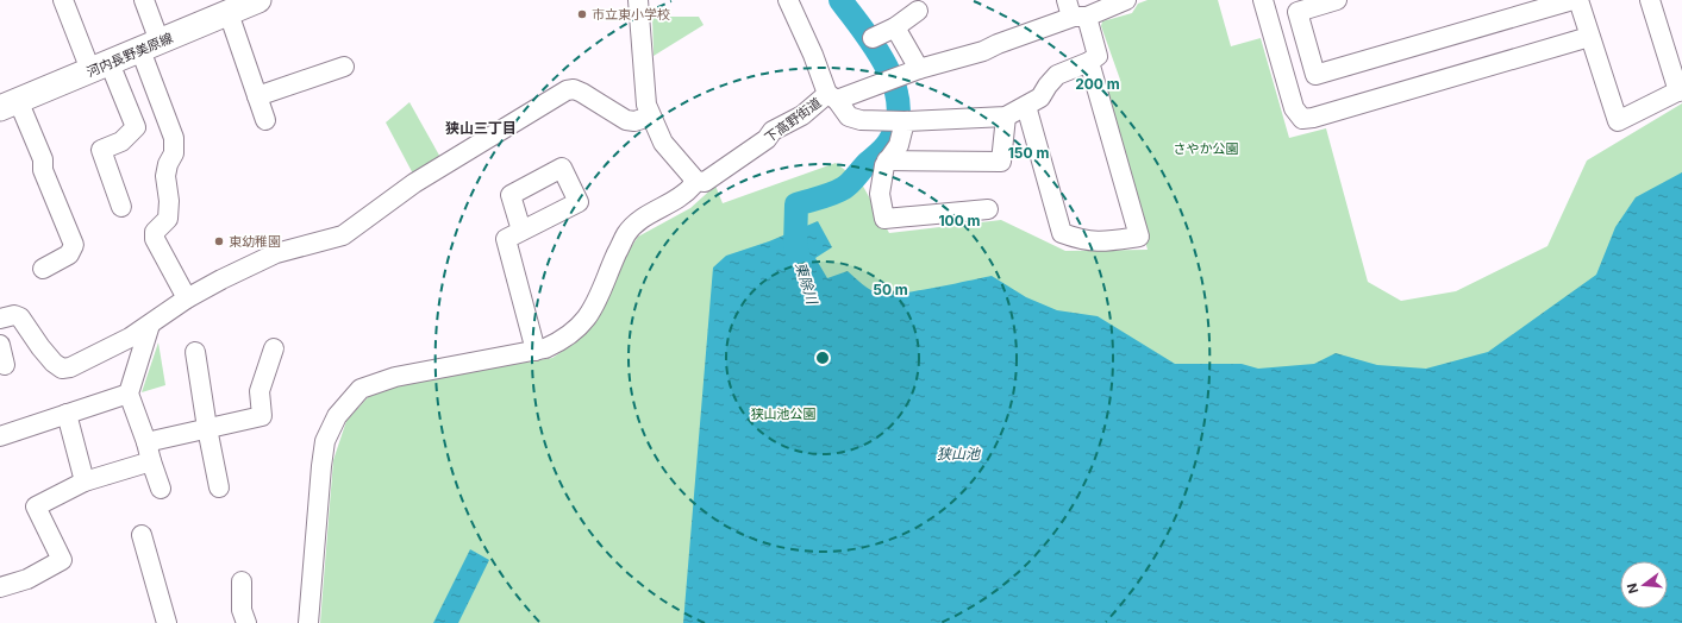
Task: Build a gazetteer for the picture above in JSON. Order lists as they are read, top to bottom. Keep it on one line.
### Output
{"streets":{"main road":["河内長野美原線"],"street":["下高野街道"]},"districts":["狭山三丁目"],"water":["東除川","狭山池"],"parks":["さやか公園","狭山池公園"],"places":["市立東小学校","東幼稚園"],"north":"left","rings":["200 m","150 m","100 m","50 m"]}
